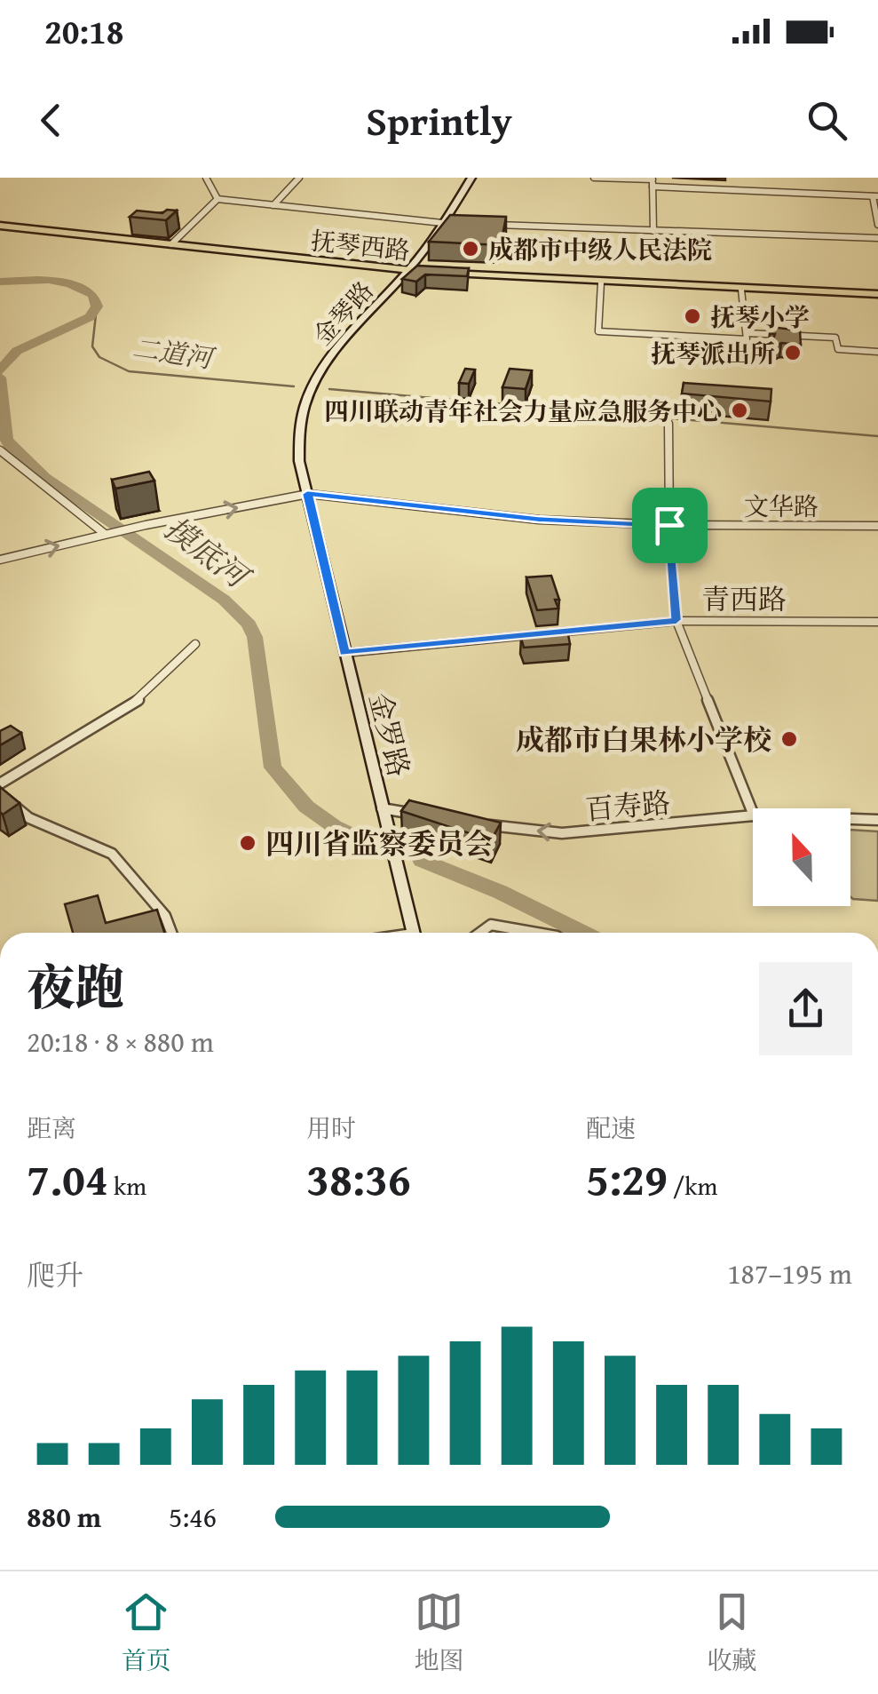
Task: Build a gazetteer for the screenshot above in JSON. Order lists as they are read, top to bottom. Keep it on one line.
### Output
{"streets":{"main road":["抚琴西路"],"street":["金琴路","文华路","青西路","金罗路","百寿路"]},"crossings":[["抚琴西路","金琴路"],["金琴路","文华路"],["金琴路","金罗路"],["文华路","金罗路"],["青西路","金罗路"]],"one_way":["文华路","百寿路"],"water":["二道河","摸底河"],"places":["成都市中级人民法院","抚琴小学","抚琴派出所","四川联动青年社会力量应急服务中心","成都市白果林小学校","四川省监察委员会"],"north":"top","page":{"status":"20:18","header":"Sprintly","heading":["夜跑","20:18 · 8 × 880 m"],"stats":[["距离","7.04 km"],["用时","38:36"],["配速","5:29 /km"]],"chart":["爬升","187–195 m"],"list":[{"name":"880 m","note":"5:46"}],"tabs":["首页","地图","收藏"]}}
